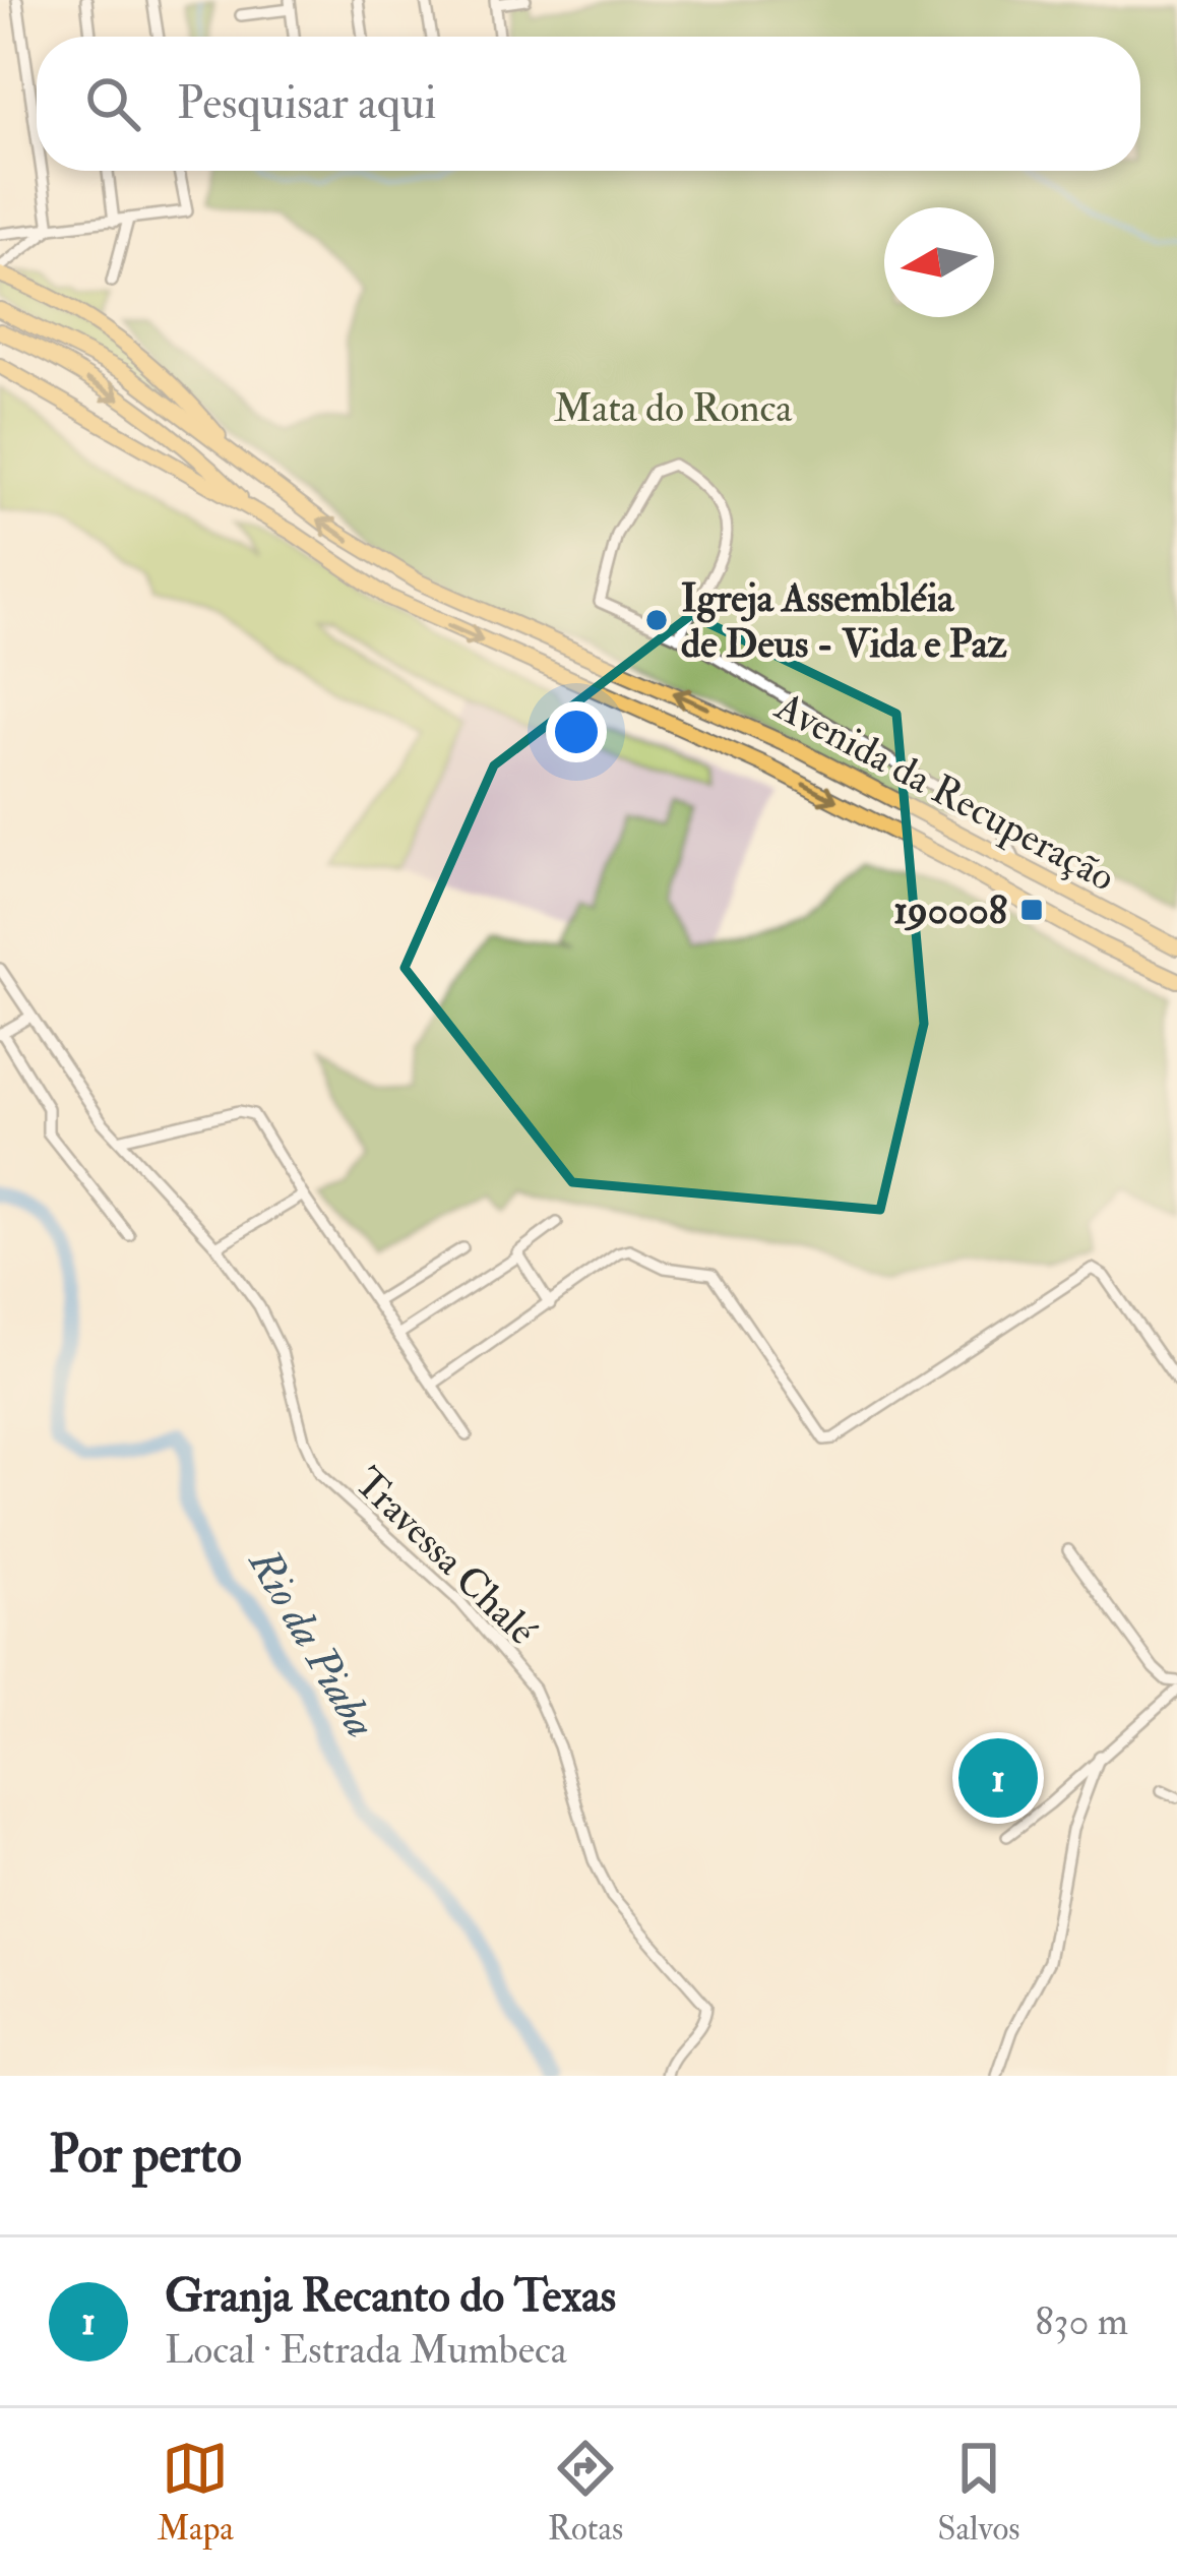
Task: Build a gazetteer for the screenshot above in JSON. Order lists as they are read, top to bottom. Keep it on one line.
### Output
{"streets":{"highway":["Avenida da Recuperação"],"street":["Travessa Chalé"]},"water":["Rio da Piaba"],"parks":["Mata do Ronca"],"places":{"other":["Igreja Assembléia de Deus - Vida e Paz"],"transit":["190008"]},"north":"left","page":{"search":"Pesquisar aqui","pins":"1","heading":"Por perto","list":[{"mark":"1","name":"Granja Recanto do Texas","note":"Local · Estrada Mumbeca","value":"830 m"}],"nav":["Mapa","Rotas","Salvos"]}}
